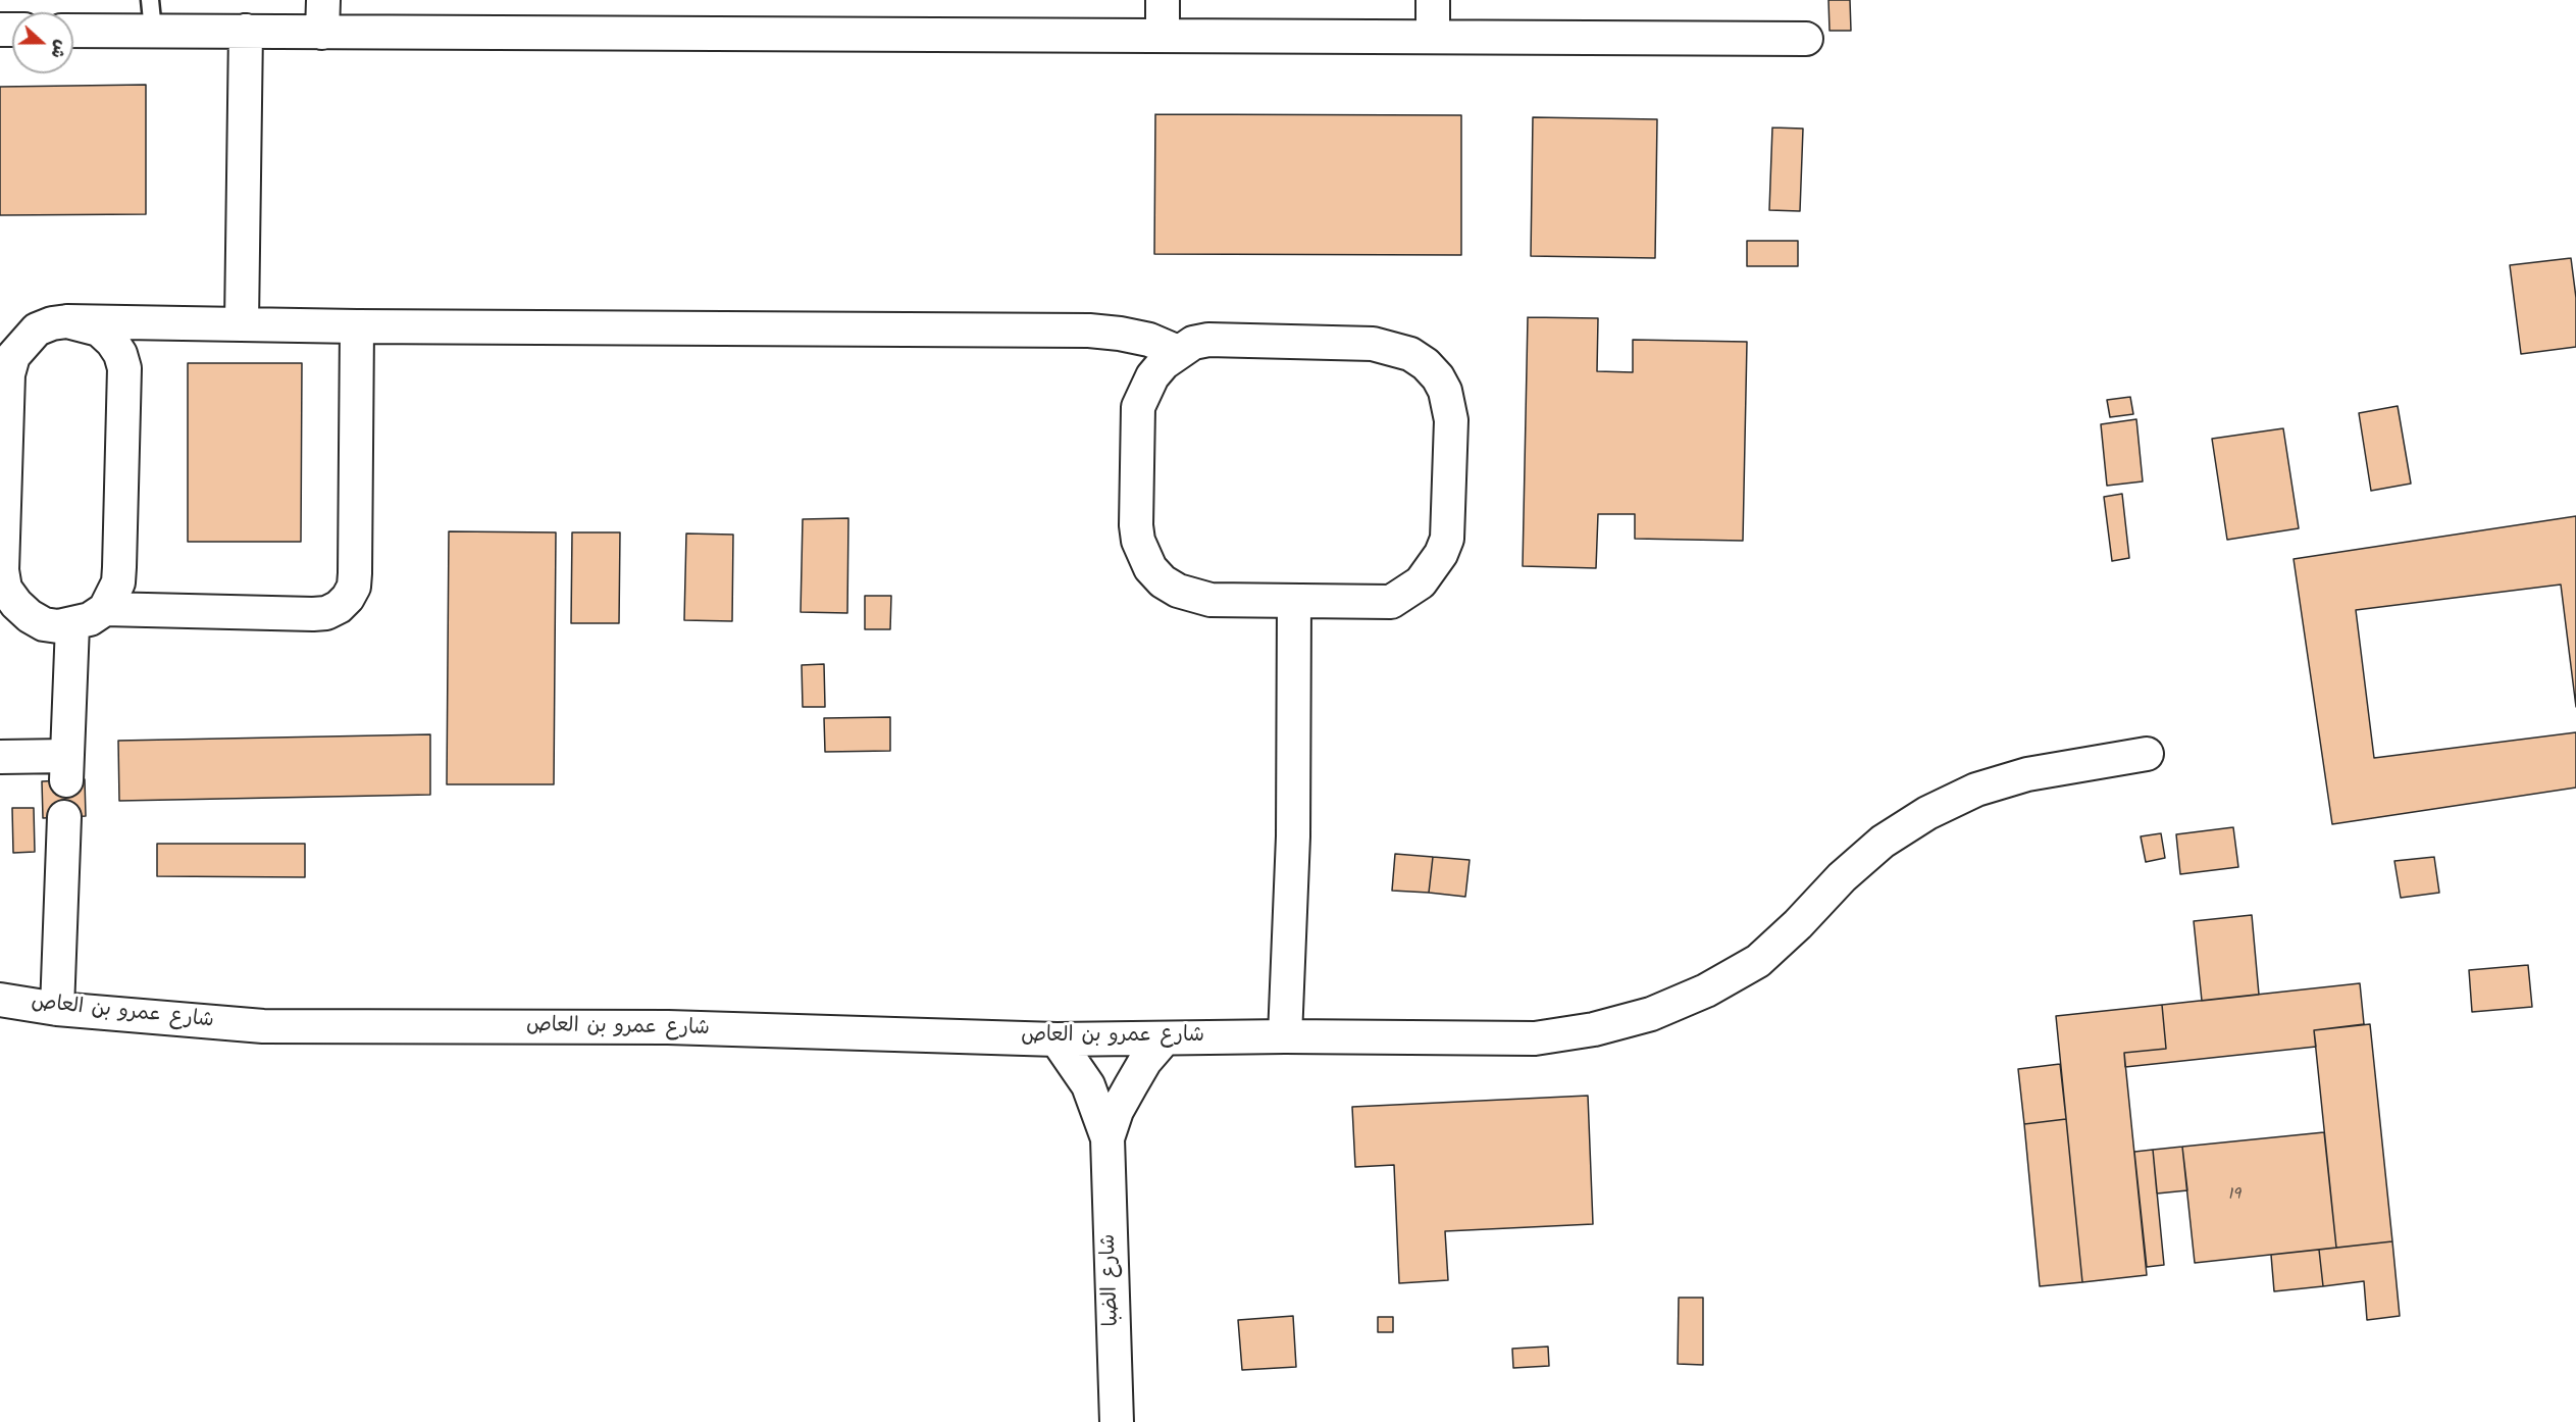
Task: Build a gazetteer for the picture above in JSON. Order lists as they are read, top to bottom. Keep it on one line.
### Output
{"streets":{"street":["شارع عمرو بن العاص","شارع الضبا"]},"crossings":[["شارع عمرو بن العاص","شارع الضبا"]],"house_numbers":["19"],"north":"right"}
